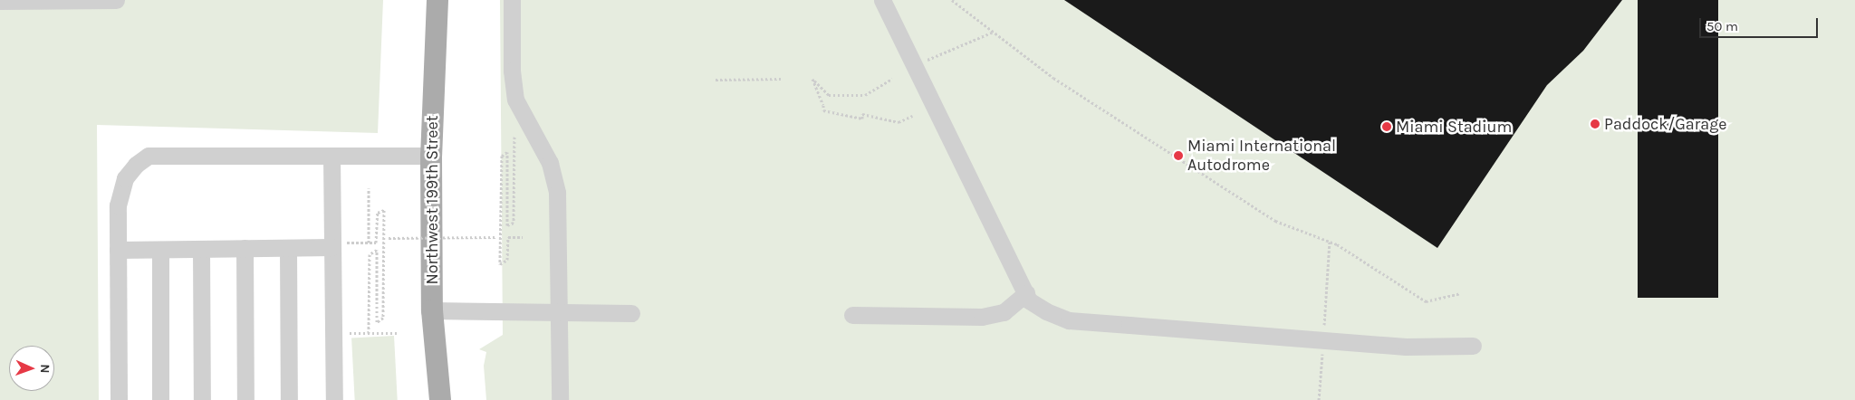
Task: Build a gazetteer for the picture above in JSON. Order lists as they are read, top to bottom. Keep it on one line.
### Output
{"streets":{"main road":["Northwest 199th Street"]},"places":["Paddock/Garage","Miami Stadium","Miami International Autodrome"],"scale_bar":"50 m","north":"right"}
